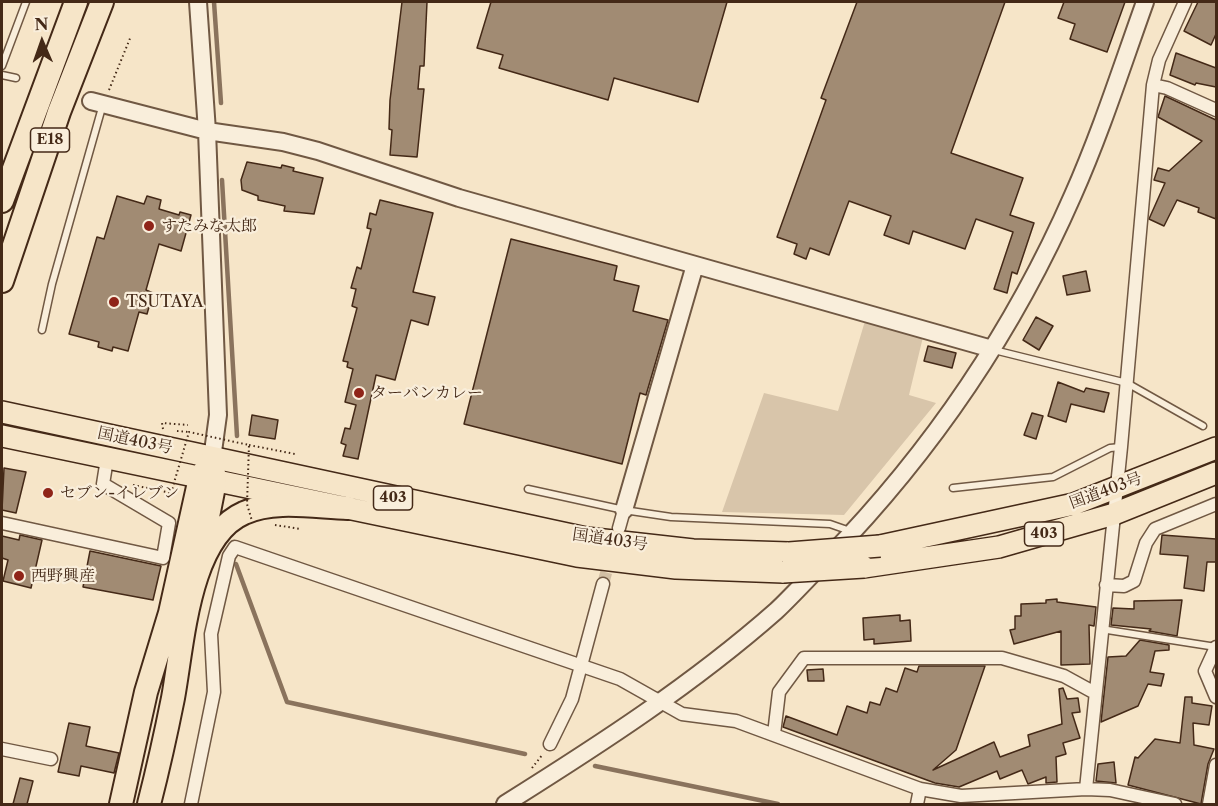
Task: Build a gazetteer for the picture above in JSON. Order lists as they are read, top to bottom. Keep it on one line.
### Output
{"streets":{"highway":["E18","国道403号","403"]},"places":["すたみな太郎","TSUTAYA","ターバンカレー","セブン-イレブン","西野興産"],"north":"top"}
